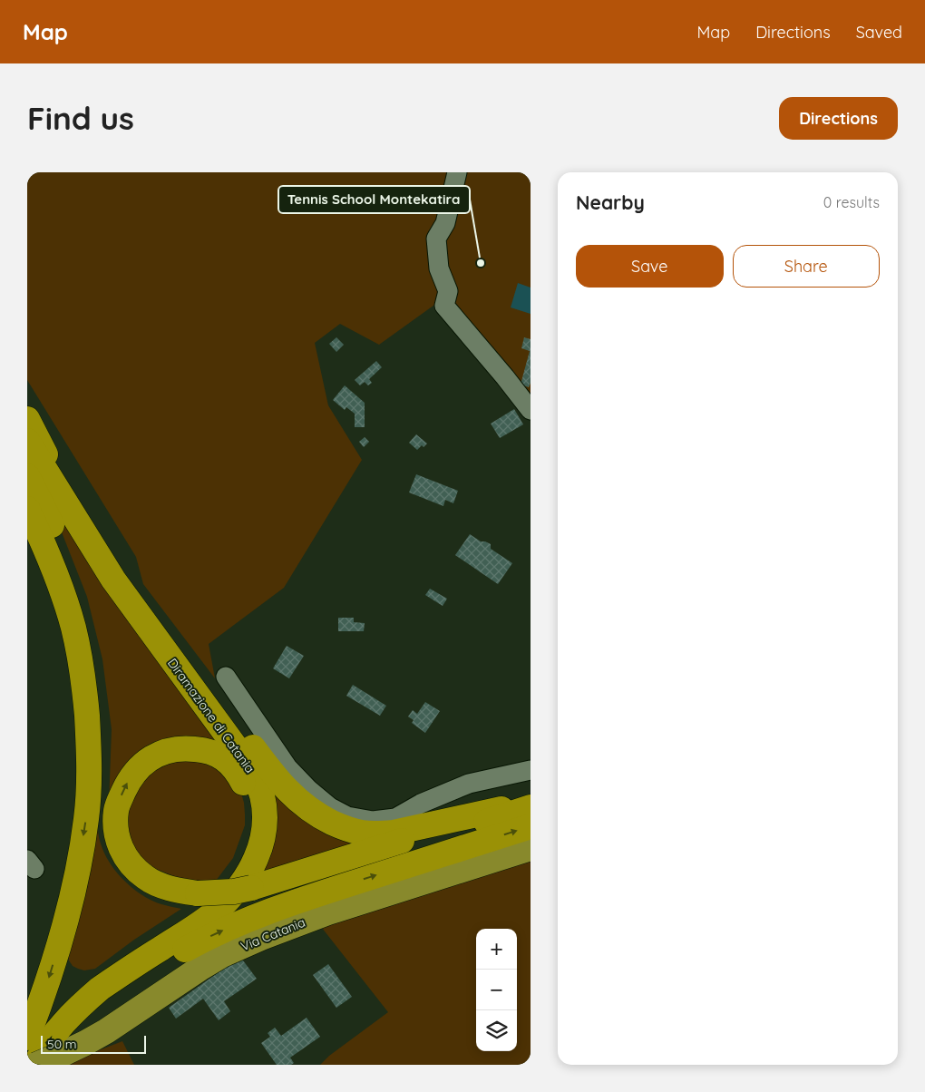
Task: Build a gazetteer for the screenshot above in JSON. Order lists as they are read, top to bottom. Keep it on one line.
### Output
{"streets":{"highway":["Diramazione di Catania"],"main road":["Via Catania"]},"crossings":[["Diramazione di Catania","Via Catania"]],"places":["Tennis School Montekatira"],"scale_bar":"50 m","page":{"header":"Map","nav":["Map","Directions","Saved"],"buttons":["Directions",["Save","Share"]],"title":"Find us","heading":["Nearby","0 results"],"map_buttons":["+","−"],"scale":"50 m"}}
